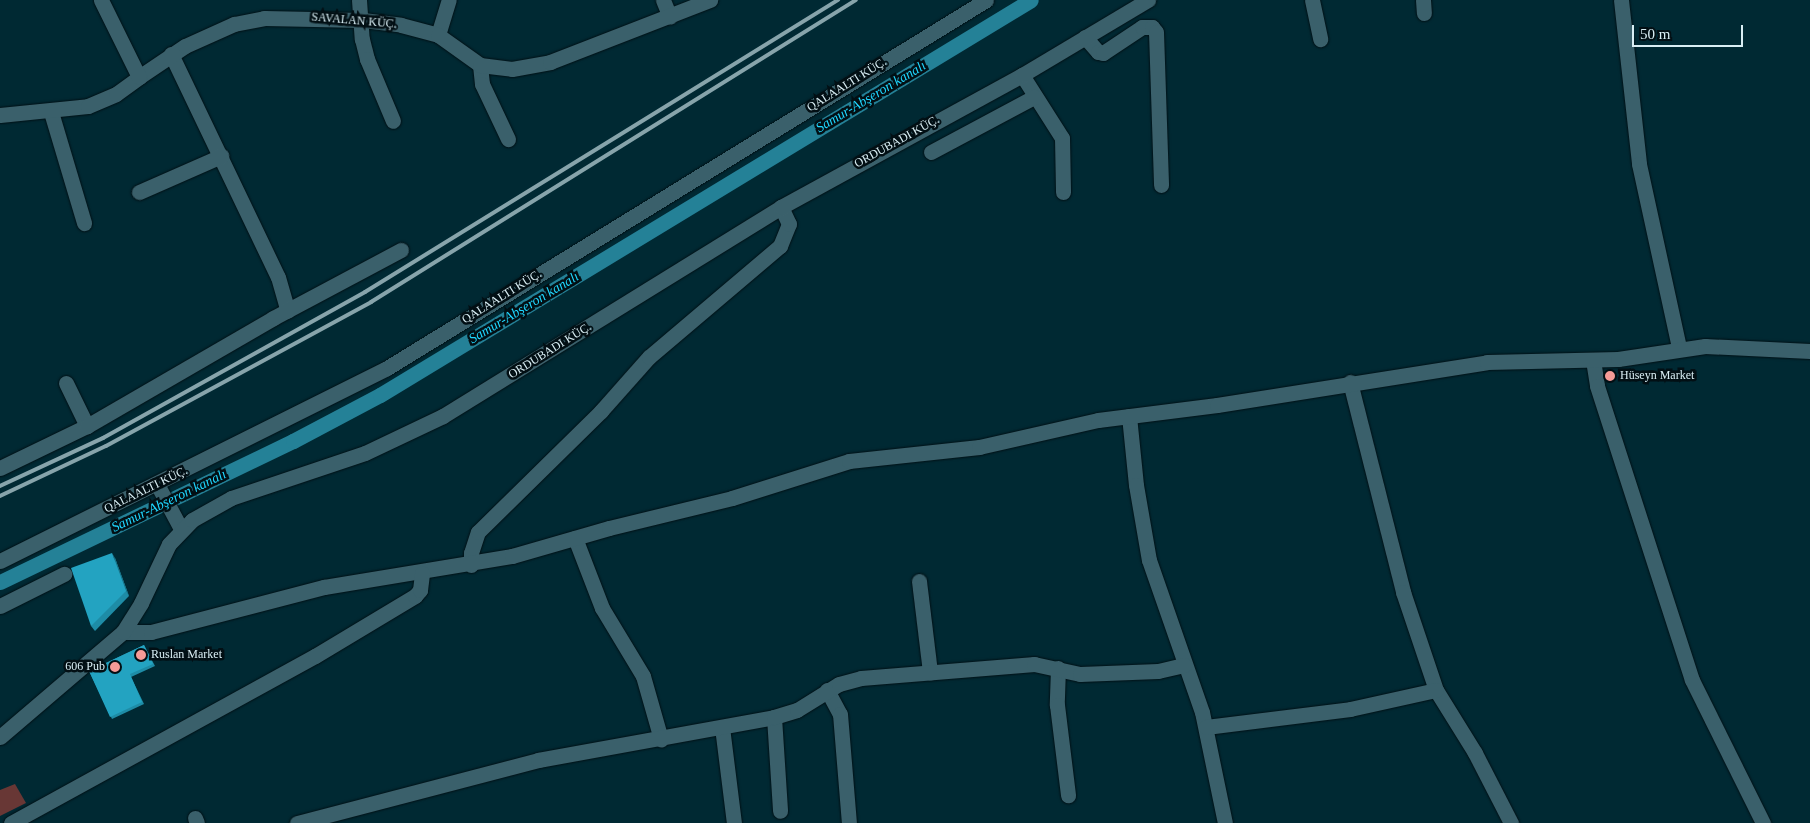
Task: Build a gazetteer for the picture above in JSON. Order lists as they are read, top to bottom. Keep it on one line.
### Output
{"streets":{"street":["SAVALAN KÜÇ.","ORDUBADI KÜÇ."]},"water":["Samur-Abşeron kanalı"],"places":["Hüseyn Market","Ruslan Market","606 Pub"],"scale_bar":"50 m"}
